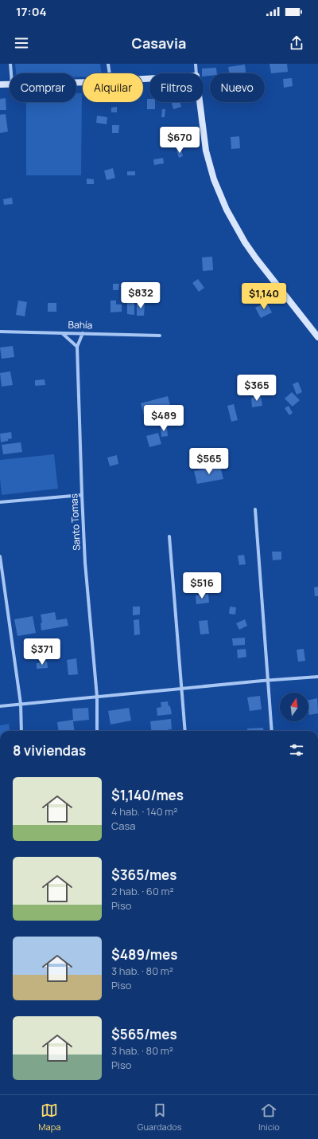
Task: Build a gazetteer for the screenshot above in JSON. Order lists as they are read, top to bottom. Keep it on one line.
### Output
{"streets":{"street":["Bahía","Santo Tomas"]},"crossings":[["Bahía","Santo Tomas"]],"north":"top","page":{"status":"17:04","header":"Casavia","chip":["Comprar","Alquilar","Filtros","Nuevo"],"price":["$670","$832","$1,140","$365","$489","$565","$516","$371"],"heading":"8 viviendas","list":[{"name":"$1,140/mes","note":"4 hab. · 140 m² · Casa"},{"name":"$365/mes","note":"2 hab. · 60 m² · Piso"},{"name":"$489/mes","note":"3 hab. · 80 m² · Piso"},{"name":"$565/mes","note":"3 hab. · 80 m² · Piso"}],"tabs":["Mapa","Guardados","Inicio"]}}
